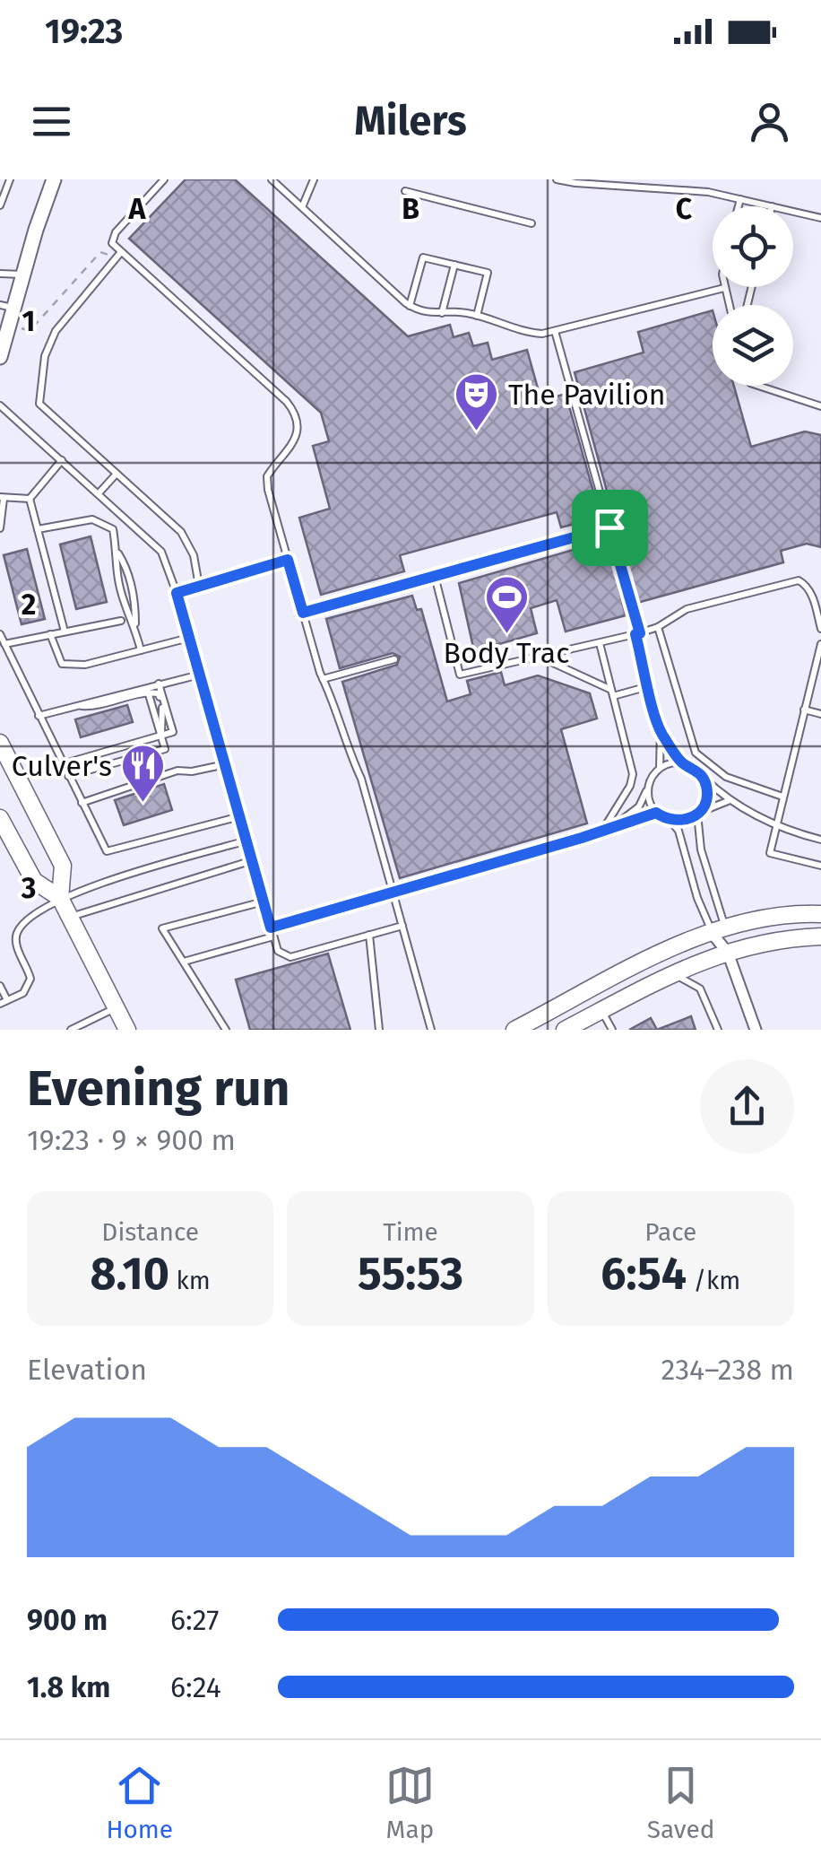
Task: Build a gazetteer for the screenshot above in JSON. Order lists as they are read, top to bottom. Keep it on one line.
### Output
{"places":{"theatre":["The Pavilion"],"sports":["Body Trac"],"restaurant":["Culver's"]},"page":{"status":"19:23","header":"Milers","heading":["Evening run","19:23 · 9 × 900 m"],"stats":[["Distance","8.10 km"],["Time","55:53"],["Pace","6:54 /km"]],"chart":["Elevation","234–238 m"],"list":[{"name":"900 m","note":"6:27"},{"name":"1.8 km","note":"6:24"}],"tabs":["Home","Map","Saved"]},"grid":{"columns":["A","B","C"],"rows":["1","2","3"]}}
